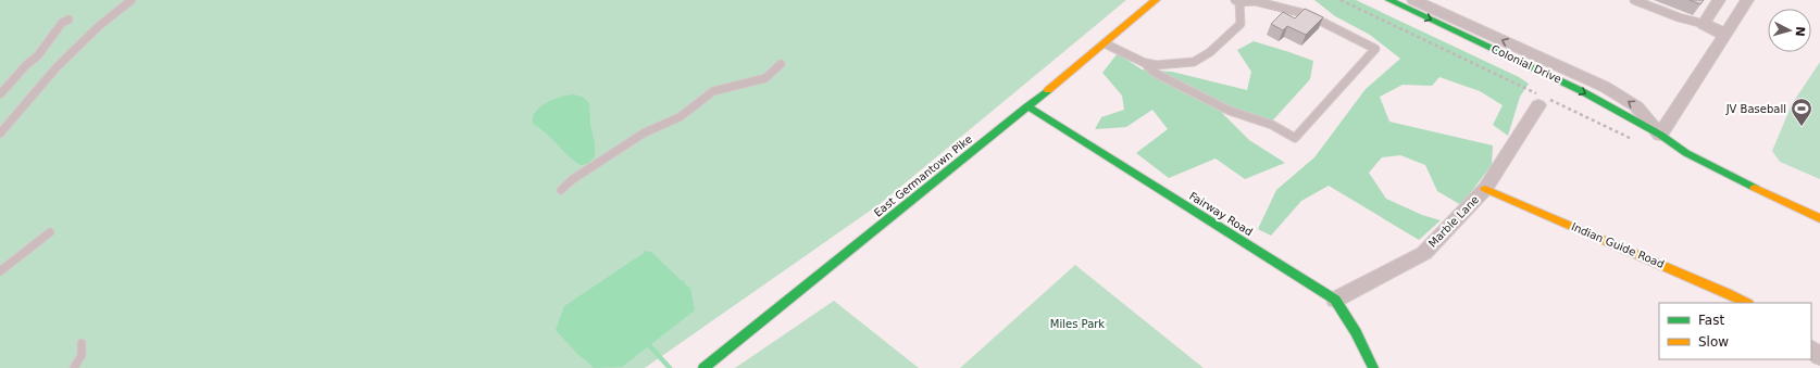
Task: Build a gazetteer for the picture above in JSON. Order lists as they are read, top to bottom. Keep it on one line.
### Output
{"streets":{"street":["Colonial Drive","East Germantown Pike","Fairway Road","Marble Lane","Indian Guide Road"]},"crossings":[["East Germantown Pike","Fairway Road"],["Fairway Road","Marble Lane"],["Marble Lane","Indian Guide Road"]],"parks":["Miles Park"],"places":{"sports":["JV Baseball"]},"legend":["Fast","Slow"],"north":"right"}
